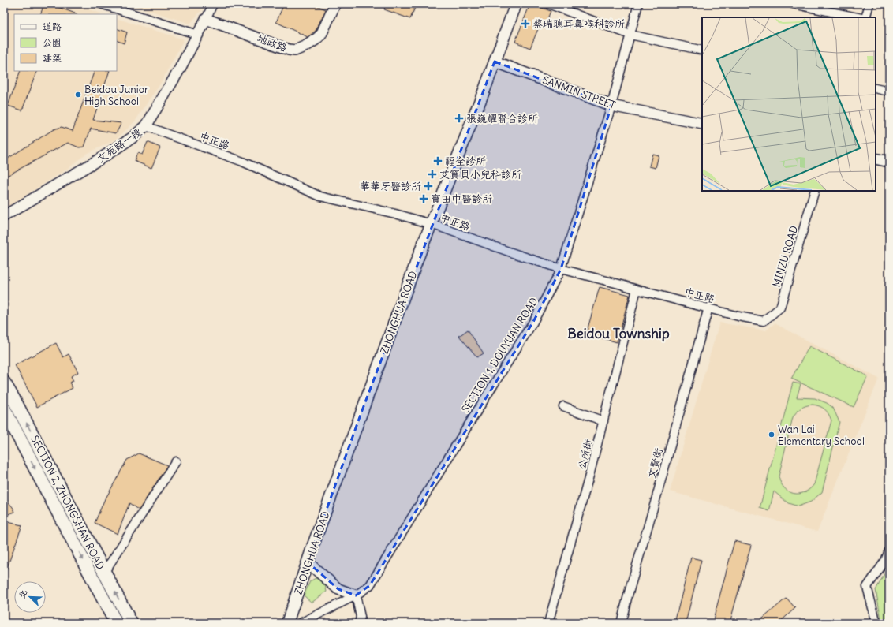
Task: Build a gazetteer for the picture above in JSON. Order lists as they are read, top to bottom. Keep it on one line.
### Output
{"streets":{"main road":["ZHONGHUA ROAD","SECTION 2, ZHONGSHAN ROAD"],"street":["地政路","SANMIN STREET","中正路","文苑路一段","MINZU ROAD","SECTION 1, DOUYUAN ROAD","公所街","文賢街"]},"crossings":[["地政路","文苑路一段"],["SANMIN STREET","ZHONGHUA ROAD"],["SANMIN STREET","SECTION 1, DOUYUAN ROAD"],["中正路","文苑路一段"],["中正路","MINZU ROAD"],["中正路","ZHONGHUA ROAD"],["中正路","SECTION 1, DOUYUAN ROAD"],["中正路","公所街"],["中正路","文賢街"]],"districts":["Beidou Township"],"places":{"health":["蔡瑞聰耳鼻喉科診所","張巍耀聯合診所","福全診所","艾寶貝小兒科診所","華華牙醫診所","寶田中醫診所"],"other":["Beidou Junior High School","Wan Lai Elementary School"]},"legend":["道路","公園","建築"],"north":"top left"}
